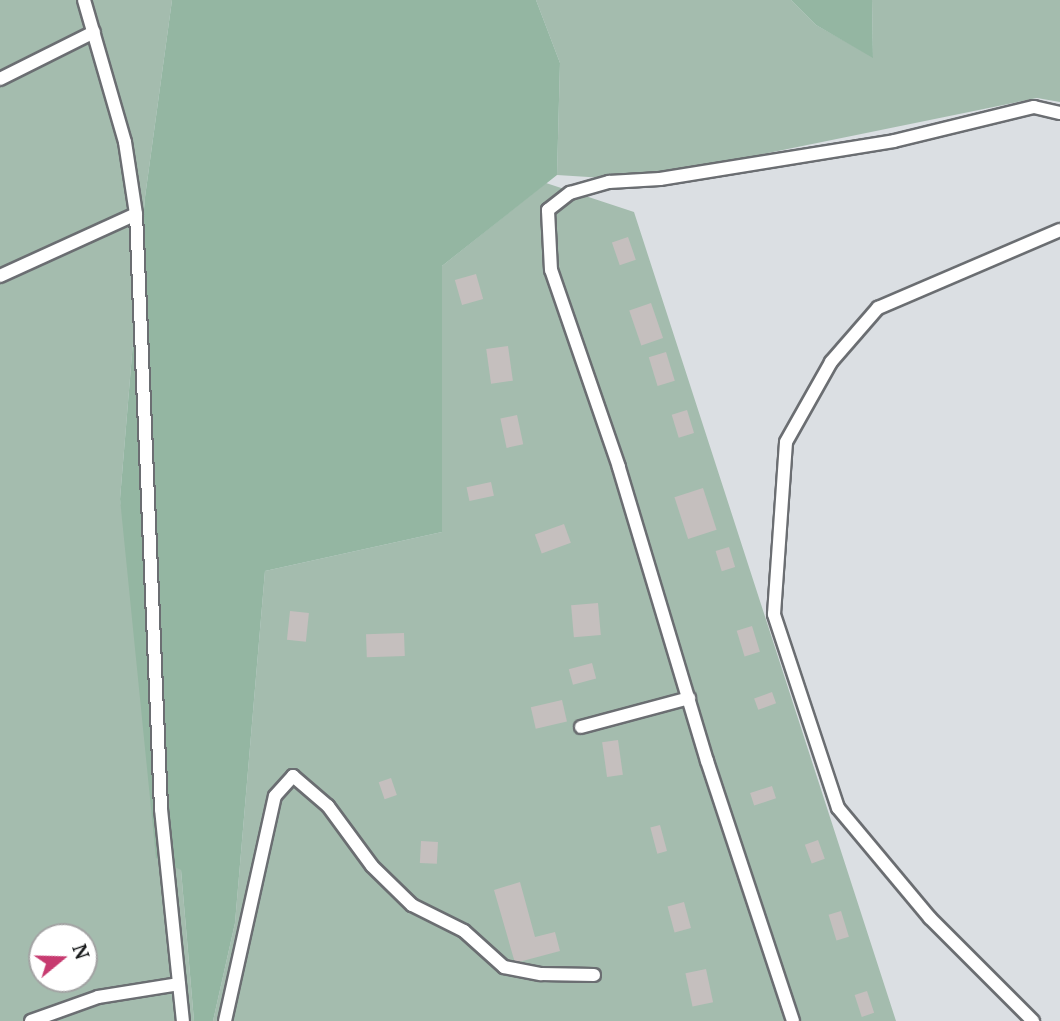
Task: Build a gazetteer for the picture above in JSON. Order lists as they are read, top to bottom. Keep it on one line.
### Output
{"north":"right"}
